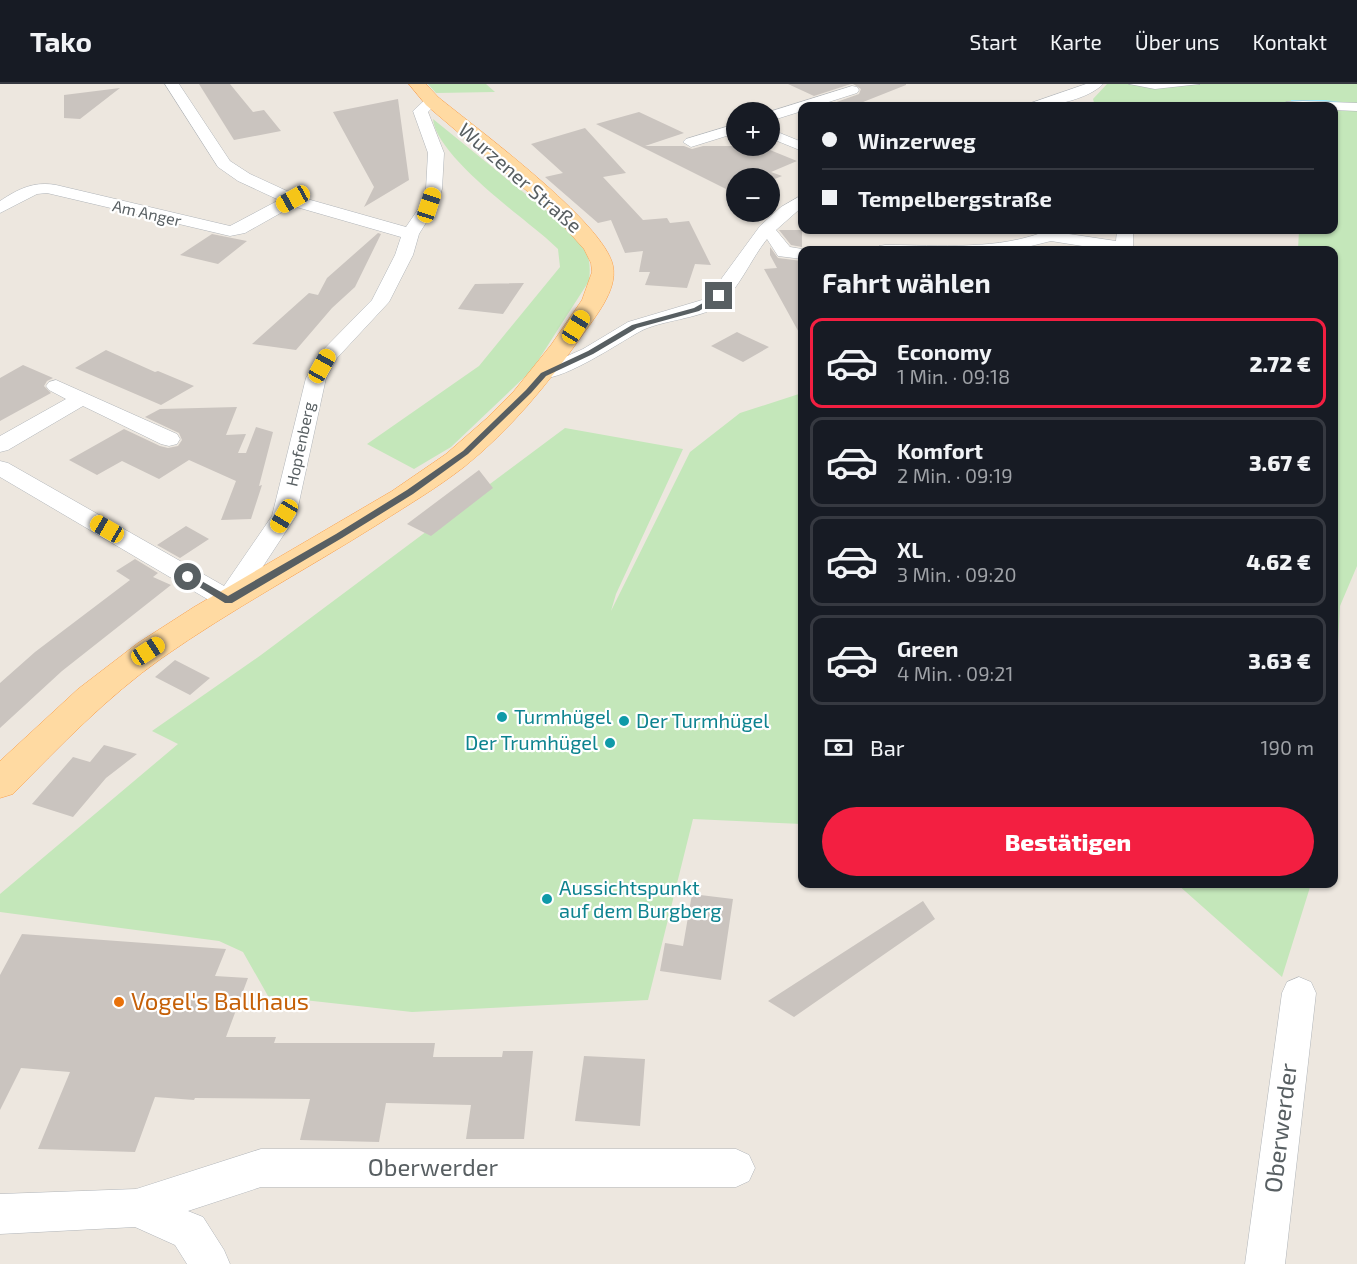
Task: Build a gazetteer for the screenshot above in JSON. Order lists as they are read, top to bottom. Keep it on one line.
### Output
{"streets":{"main road":["Wurzener Straße"],"street":["Am Anger","Hopfenberg","Oberwerder"]},"crossings":[["Wurzener Straße","Hopfenberg"]],"places":["Turmhügel","Der Turmhügel","Der Trumhügel","Aussichtspunkt auf dem Burgberg","Vogel's Ballhaus"],"page":{"header":"Tako","nav":["Start","Karte","Über uns","Kontakt"],"map_buttons":["+","−"],"banner":["Winzerweg","Tempelbergstraße"],"heading":"Fahrt wählen","list":[{"name":"Economy","note":"1 Min. · 09:18","value":"2.72 €"},{"name":"Komfort","note":"2 Min. · 09:19","value":"3.67 €"},{"name":"XL","note":"3 Min. · 09:20","value":"4.62 €"},{"name":"Green","note":"4 Min. · 09:21","value":"3.63 €"}],"pay":["Bar","190 m"],"buttons":"Bestätigen"}}
